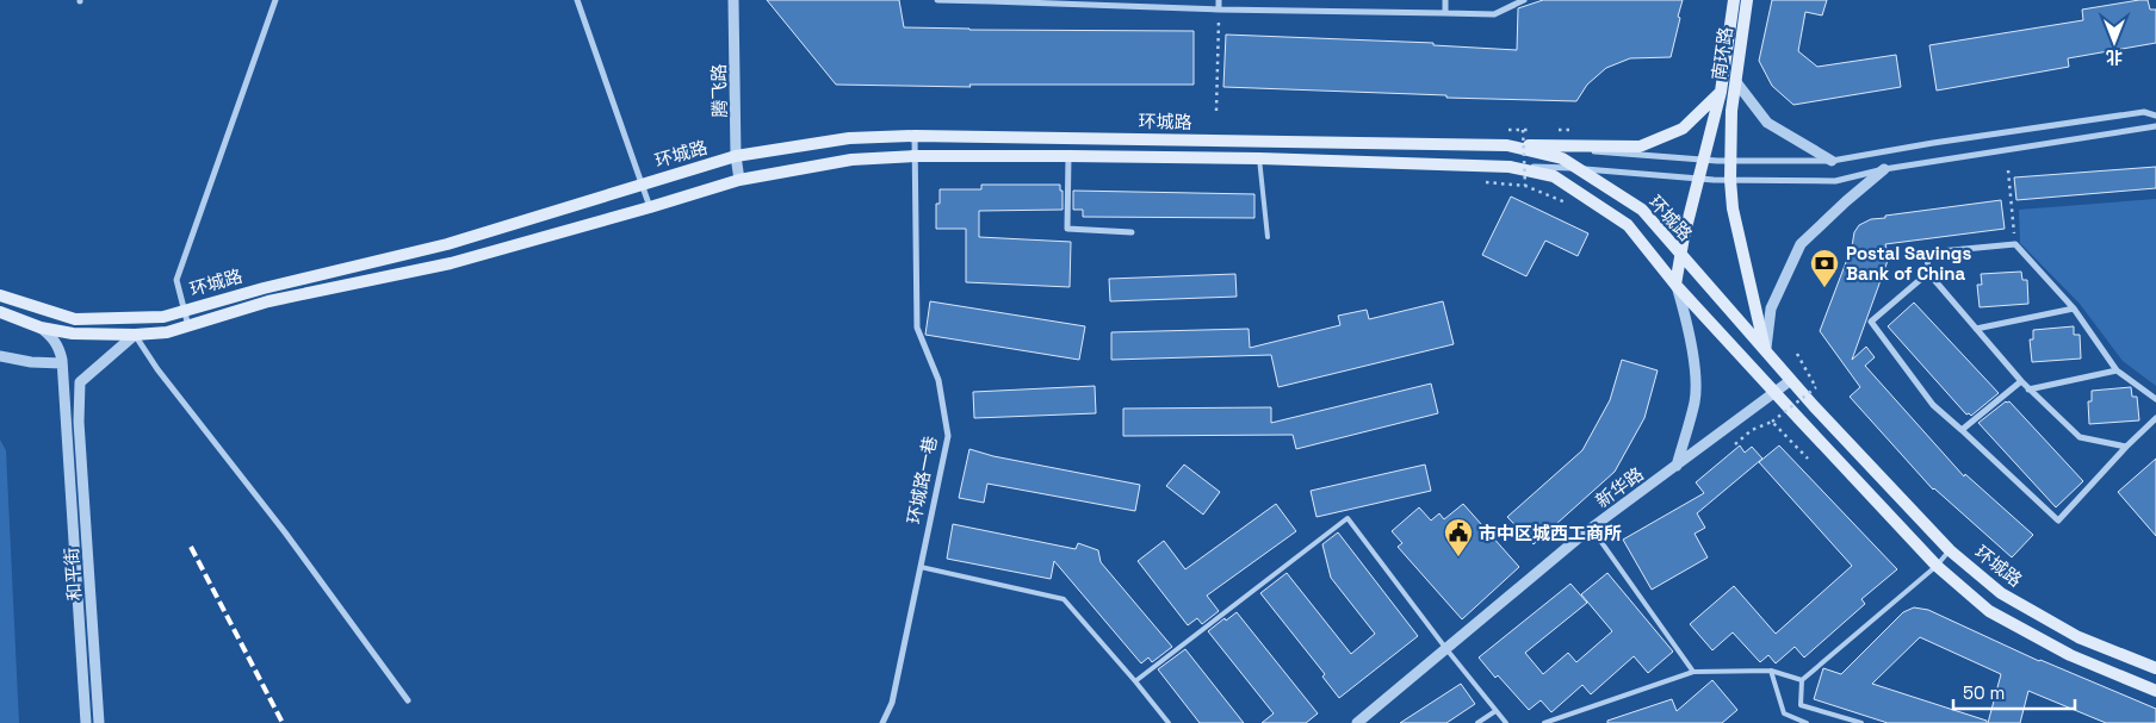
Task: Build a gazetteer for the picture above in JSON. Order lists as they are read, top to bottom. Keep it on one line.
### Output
{"streets":{"main road":["南环路","环城路"],"street":["腾飞路","环城路一巷","新华路","和平街"]},"crossings":[["南环路","环城路"],["腾飞路","环城路"],["环城路","环城路一巷"],["环城路","新华路"],["环城路","和平街"]],"places":{"bank":["Postal Savings Bank of China"],"public building":["市中区城西工商所"]},"scale_bar":"50 m","north":"bottom"}
